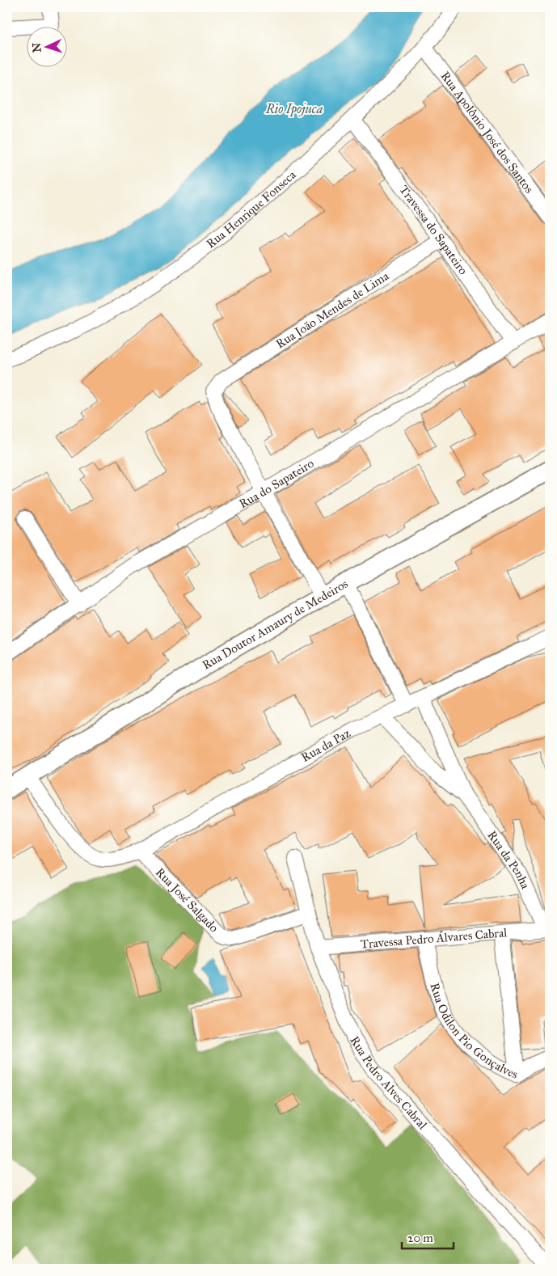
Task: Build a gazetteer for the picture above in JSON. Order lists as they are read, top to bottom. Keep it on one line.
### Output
{"streets":{"street":["Rua Apolônio José dos Santos","Rua Henrique Fonseca","Travessa do Sapateiro","Rua João Mendes de Lima","Rua do Sapateiro","Rua Doutor Amaury de Medeiros","Rua da Paz","Rua da Penha","Rua José Salgado","Travessa Pedro Álvares Cabral","Rua Odilon Pio Gonçalves","Rua Pedro Alves Cabral"]},"crossings":[["Rua Apolônio José dos Santos","Rua Henrique Fonseca"],["Rua Henrique Fonseca","Travessa do Sapateiro"],["Travessa do Sapateiro","Rua João Mendes de Lima"],["Travessa do Sapateiro","Rua do Sapateiro"],["Rua João Mendes de Lima","Rua do Sapateiro"],["Rua Doutor Amaury de Medeiros","Rua da Paz"],["Rua da Paz","Rua da Penha"],["Rua da Paz","Rua José Salgado"],["Rua da Penha","Travessa Pedro Álvares Cabral"],["Rua José Salgado","Rua Pedro Alves Cabral"],["Travessa Pedro Álvares Cabral","Rua Odilon Pio Gonçalves"],["Travessa Pedro Álvares Cabral","Rua Pedro Alves Cabral"]],"water":["Rio Ipojuca"],"scale_bar":"20 m","north":"left"}
